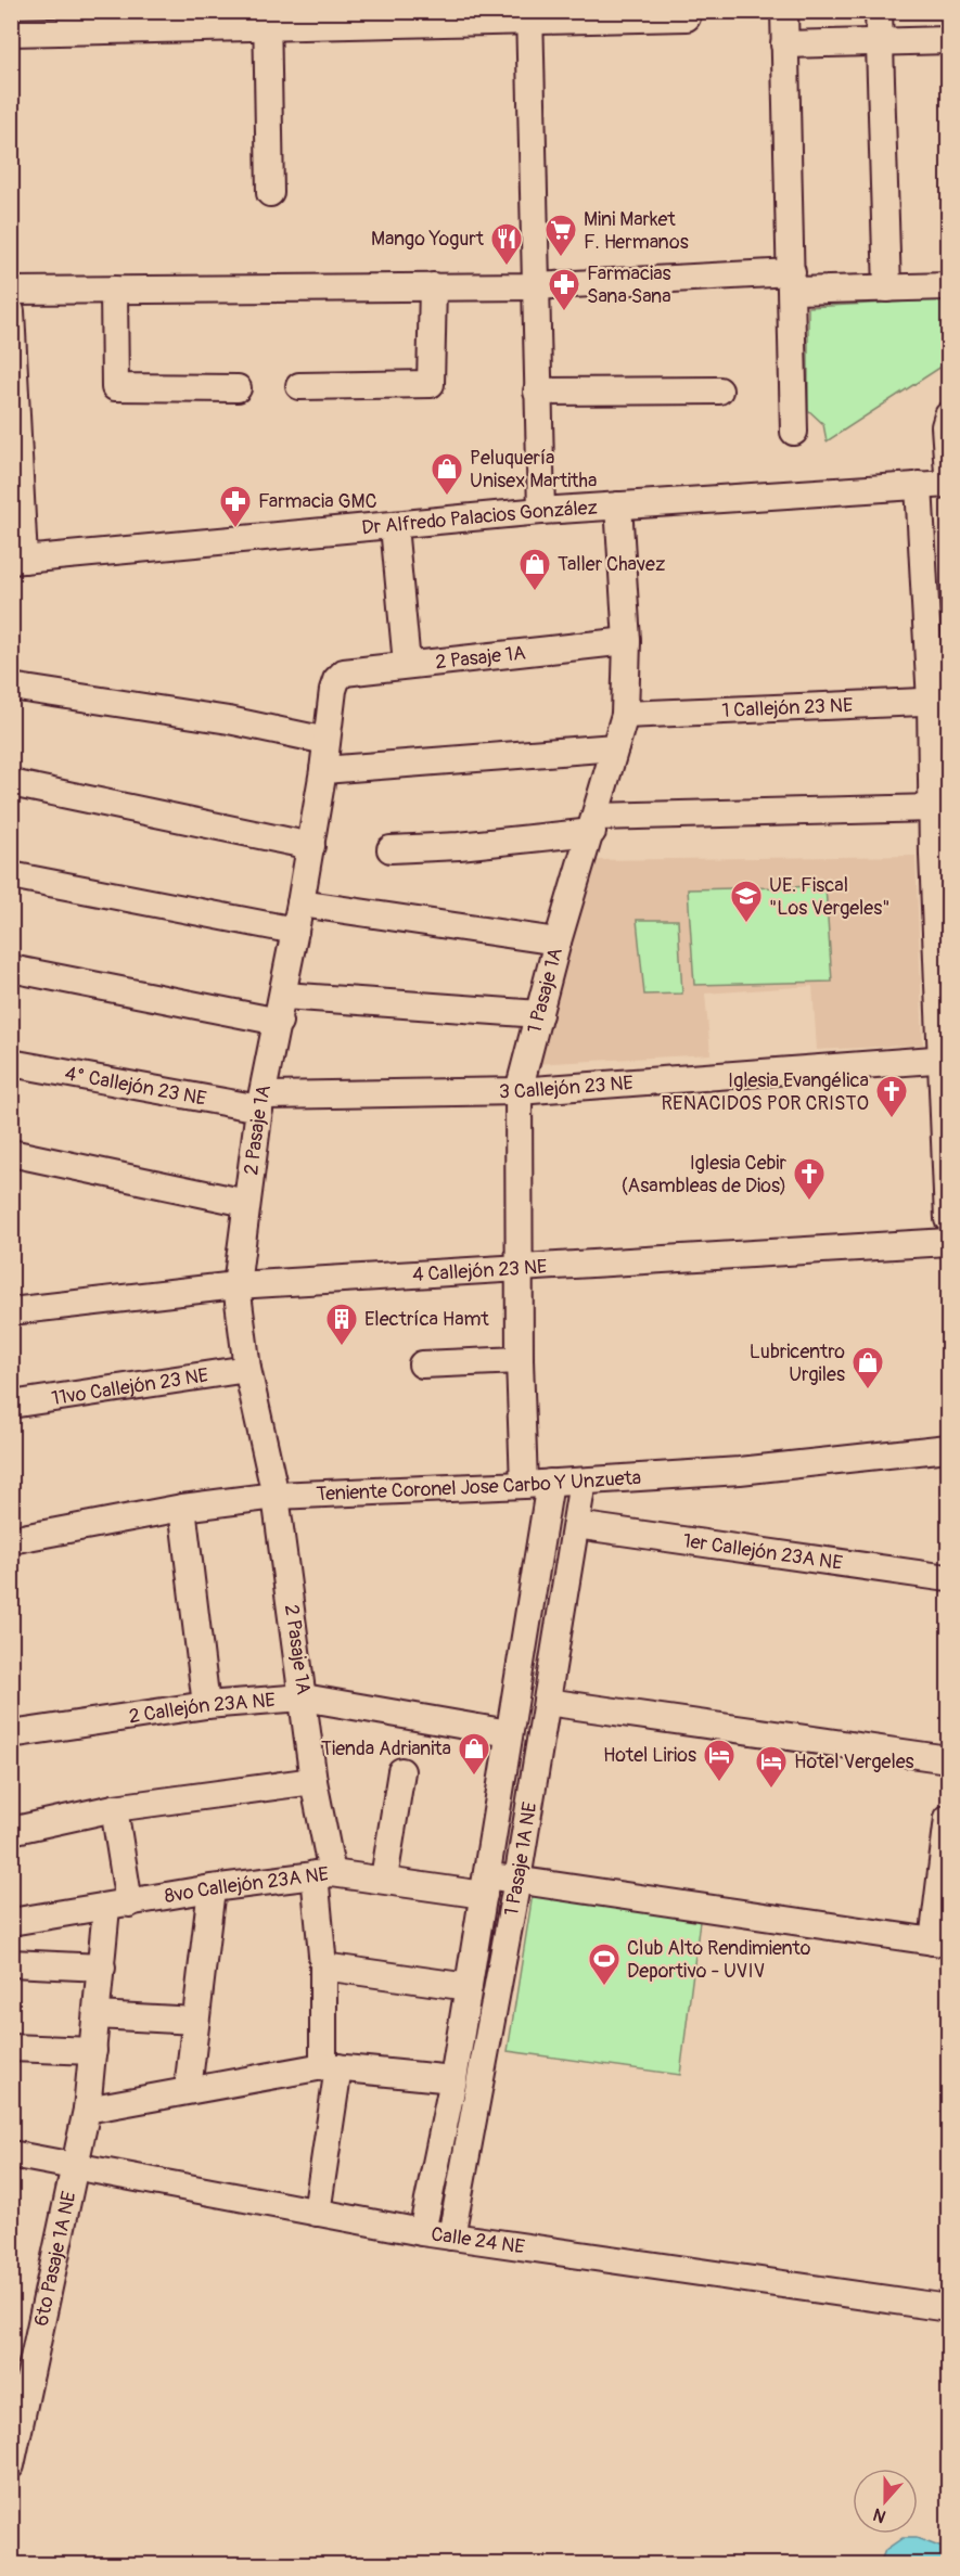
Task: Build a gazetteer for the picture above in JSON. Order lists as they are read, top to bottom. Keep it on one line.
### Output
{"streets":{"street":["Dr Alfredo Palacios González","2 Pasaje 1A","1 Callejón 23 NE","1 Pasaje 1A","4° Callejón 23 NE","3 Callejón 23 NE","4 Callejón 23 NE","11vo Callejón 23 NE","Teniente Coronel Jose Carbo Y Unzueta","1er Callejón 23A NE","2 Callejón 23A NE","1 Pasaje 1A NE","8vo Callejón 23A NE","Calle 24 NE","6to Pasaje 1A NE"]},"crossings":[["Dr Alfredo Palacios González","1 Pasaje 1A"],["2 Pasaje 1A","1 Pasaje 1A"],["2 Pasaje 1A","4° Callejón 23 NE"],["2 Pasaje 1A","3 Callejón 23 NE"],["2 Pasaje 1A","4 Callejón 23 NE"],["2 Pasaje 1A","11vo Callejón 23 NE"],["2 Pasaje 1A","Teniente Coronel Jose Carbo Y Unzueta"],["2 Pasaje 1A","2 Callejón 23A NE"],["2 Pasaje 1A","8vo Callejón 23A NE"],["2 Pasaje 1A","Calle 24 NE"],["1 Callejón 23 NE","1 Pasaje 1A"],["1 Pasaje 1A","3 Callejón 23 NE"],["1 Pasaje 1A","4 Callejón 23 NE"],["1 Pasaje 1A","Teniente Coronel Jose Carbo Y Unzueta"],["4° Callejón 23 NE","3 Callejón 23 NE"],["Teniente Coronel Jose Carbo Y Unzueta","1 Pasaje 1A NE"],["1er Callejón 23A NE","1 Pasaje 1A NE"],["2 Callejón 23A NE","1 Pasaje 1A NE"],["1 Pasaje 1A NE","8vo Callejón 23A NE"],["1 Pasaje 1A NE","Calle 24 NE"],["8vo Callejón 23A NE","6to Pasaje 1A NE"],["Calle 24 NE","6to Pasaje 1A NE"]],"places":{"supermarket":["Mini Market F. Hermanos"],"restaurant":["Mango Yogurt"],"pharmacy":["Farmacias Sana Sana","Farmacia GMC"],"shop":["Peluquería Unisex Martitha","Taller Chavez","Lubricentro Urgiles","Tienda Adrianita"],"school or university":["UE. Fiscal \"Los Vergeles\""],"church":["Iglesia Evangélica RENACIDOS POR CRISTO","Iglesia Cebir (Asambleas de Dios)"],"building":["Electríca Hamt"],"hotel":["Hotel Lirios","Hotel Vergeles"],"sports":["Club Alto Rendimiento Deportivo - UVIV"]},"north":"bottom"}
